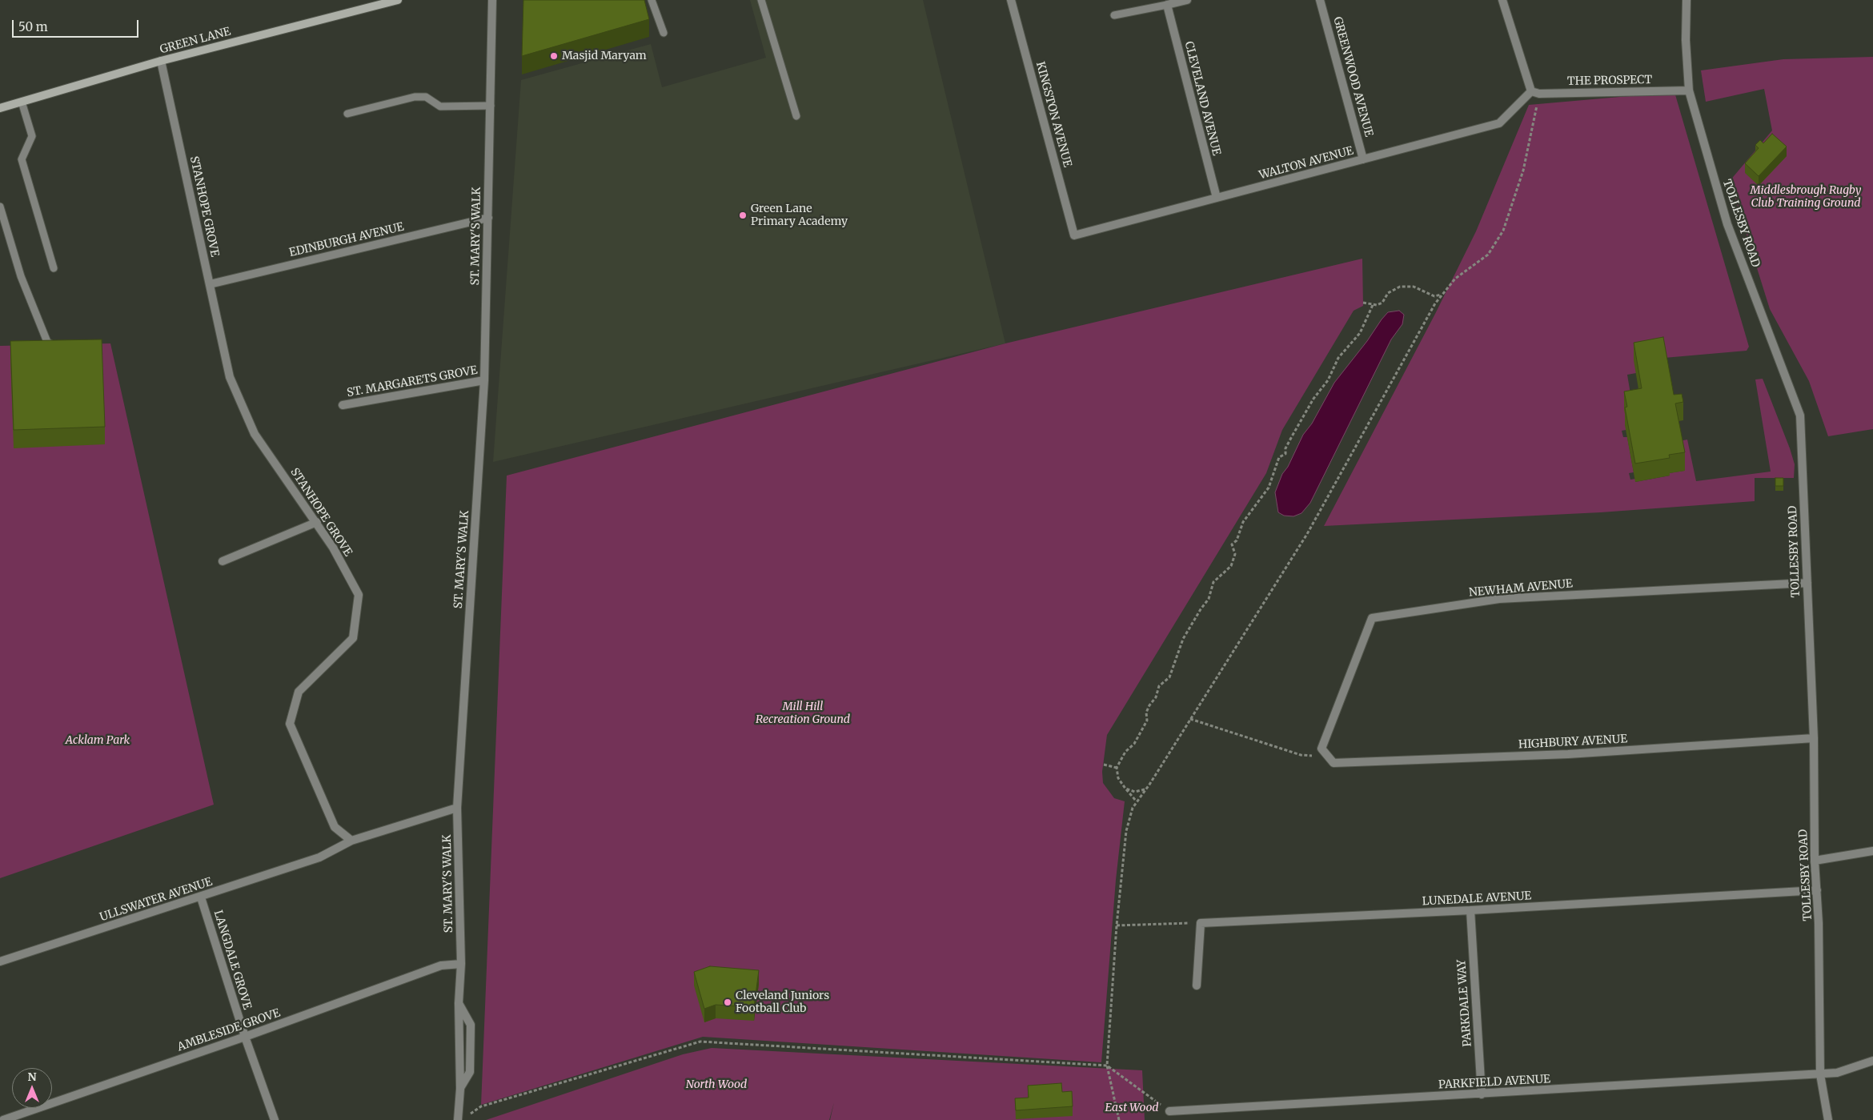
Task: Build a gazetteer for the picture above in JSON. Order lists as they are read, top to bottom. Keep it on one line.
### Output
{"streets":{"street":["GREEN LANE","GREENWOOD AVENUE","THE PROSPECT","CLEVELAND AVENUE","KINGSTON AVENUE","WALTON AVENUE","STANHOPE GROVE","TOLLESBY ROAD","ST. MARY'S WALK","EDINBURGH AVENUE","ST. MARGARETS GROVE","NEWHAM AVENUE","HIGHBURY AVENUE","LUNEDALE AVENUE","ULLSWATER AVENUE","LANGDALE GROVE","PARKDALE WAY","AMBLESIDE GROVE","PARKFIELD AVENUE"]},"crossings":[["GREEN LANE","STANHOPE GROVE"],["GREENWOOD AVENUE","WALTON AVENUE"],["THE PROSPECT","WALTON AVENUE"],["THE PROSPECT","TOLLESBY ROAD"],["CLEVELAND AVENUE","WALTON AVENUE"],["KINGSTON AVENUE","WALTON AVENUE"],["STANHOPE GROVE","EDINBURGH AVENUE"],["STANHOPE GROVE","ULLSWATER AVENUE"],["TOLLESBY ROAD","NEWHAM AVENUE"],["TOLLESBY ROAD","HIGHBURY AVENUE"],["TOLLESBY ROAD","LUNEDALE AVENUE"],["TOLLESBY ROAD","PARKFIELD AVENUE"],["ST. MARY'S WALK","EDINBURGH AVENUE"],["ST. MARY'S WALK","ST. MARGARETS GROVE"],["ST. MARY'S WALK","AMBLESIDE GROVE"],["NEWHAM AVENUE","HIGHBURY AVENUE"],["LUNEDALE AVENUE","PARKDALE WAY"],["ULLSWATER AVENUE","LANGDALE GROVE"],["LANGDALE GROVE","AMBLESIDE GROVE"],["PARKDALE WAY","PARKFIELD AVENUE"]],"parks":["Middlesbrough Rugby Club Training Ground","Mill Hill Recreation Ground","Acklam Park","North Wood","East Wood"],"places":["Masjid Maryam","Green Lane Primary Academy","Cleveland Juniors Football Club"],"scale_bar":"50 m","north":"top"}
